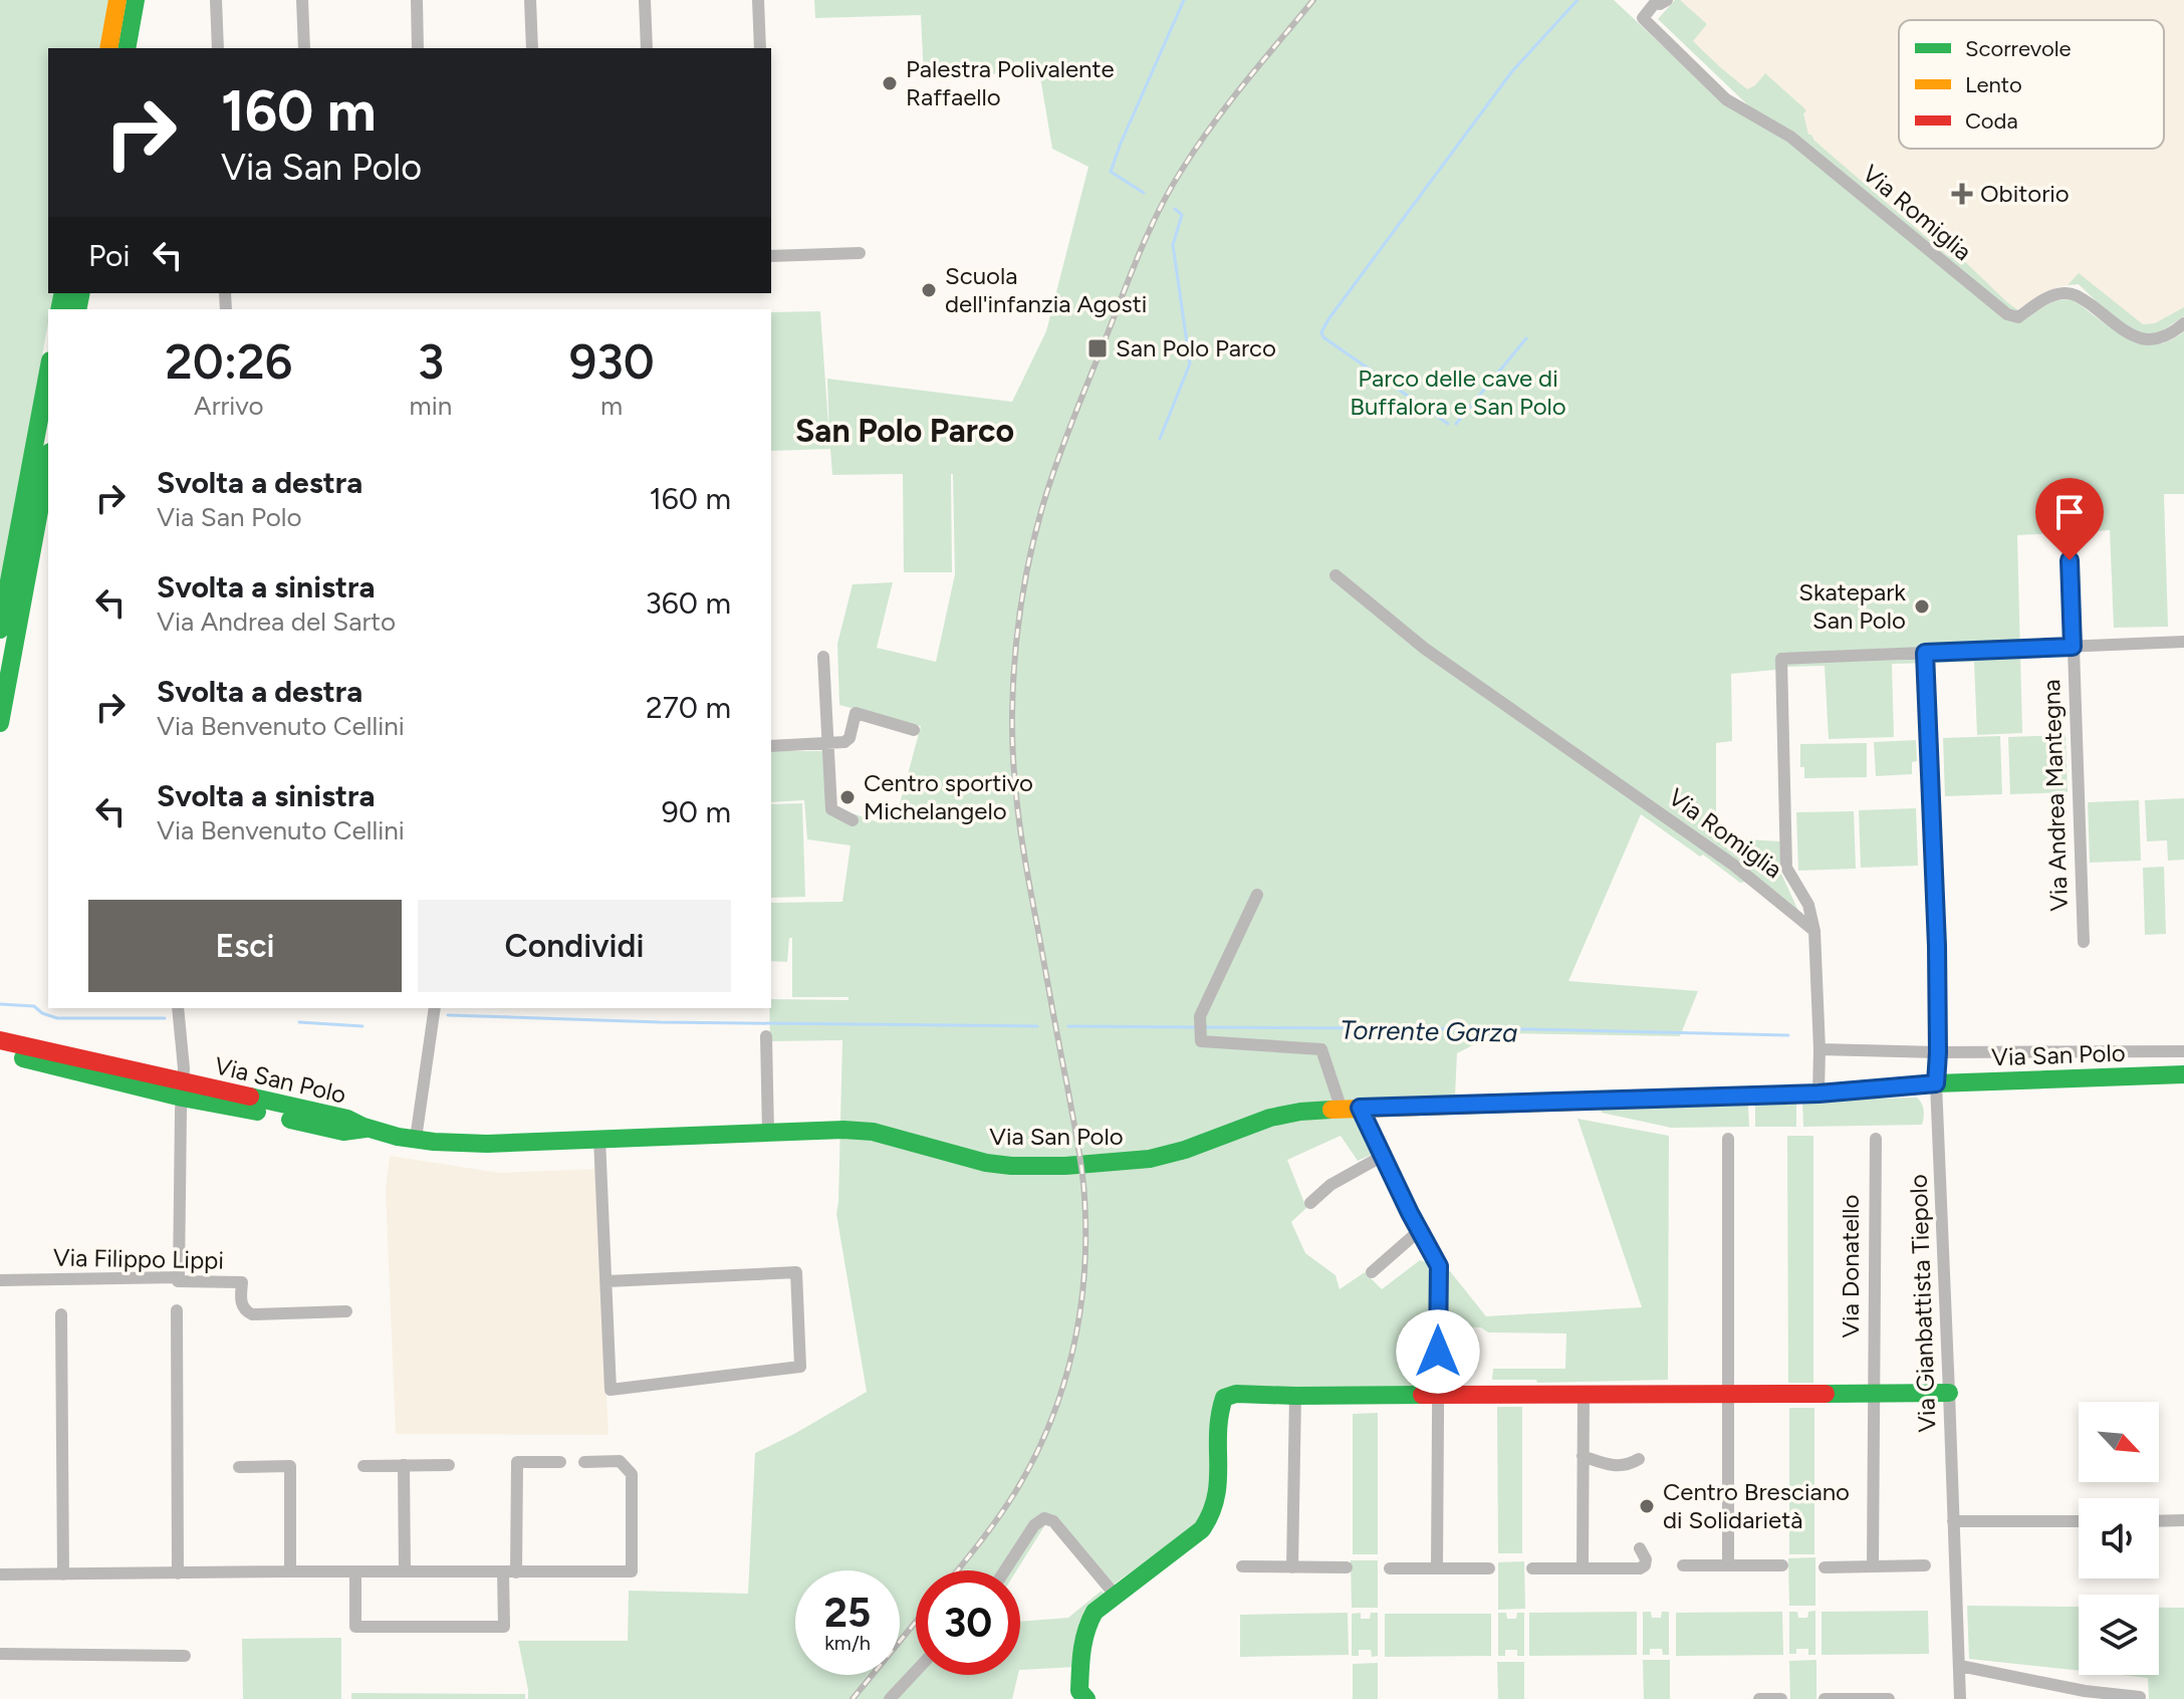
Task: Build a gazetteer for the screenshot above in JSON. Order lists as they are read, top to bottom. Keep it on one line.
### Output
{"streets":{"main road":["Via San Polo"],"street":["Via Romiglia","Via Andrea Mantegna","Via Filippo Lippi","Via Donatello","Via Gianbattista Tiepolo"]},"crossings":[["Via San Polo","Via Gianbattista Tiepolo"]],"districts":["San Polo Parco"],"water":["Torrente Garza"],"parks":["Parco delle cave di Buffalora e San Polo"],"places":{"other":["Palestra Polivalente Raffaello","Scuola dell'infanzia Agosti","Skatepark San Polo","Centro sportivo Michelangelo","Centro Bresciano di Solidarietà"],"health":["Obitorio"],"transit":["San Polo Parco"]},"legend":["Scorrevole","Lento","Coda"],"north":"bottom right","page":{"turn":["160 m","Via San Polo"],"then":"Poi","eta":["20:26","Arrivo","3","min","930","m"],"list":[{"name":"Svolta a destra","note":"Via San Polo","value":"160 m"},{"name":"Svolta a sinistra","note":"Via Andrea del Sarto","value":"360 m"},{"name":"Svolta a destra","note":"Via Benvenuto Cellini","value":"270 m"},{"name":"Svolta a sinistra","note":"Via Benvenuto Cellini","value":"90 m"}],"buttons":["Esci","Condividi"],"speed":"25 km/h","limit":"30"}}
